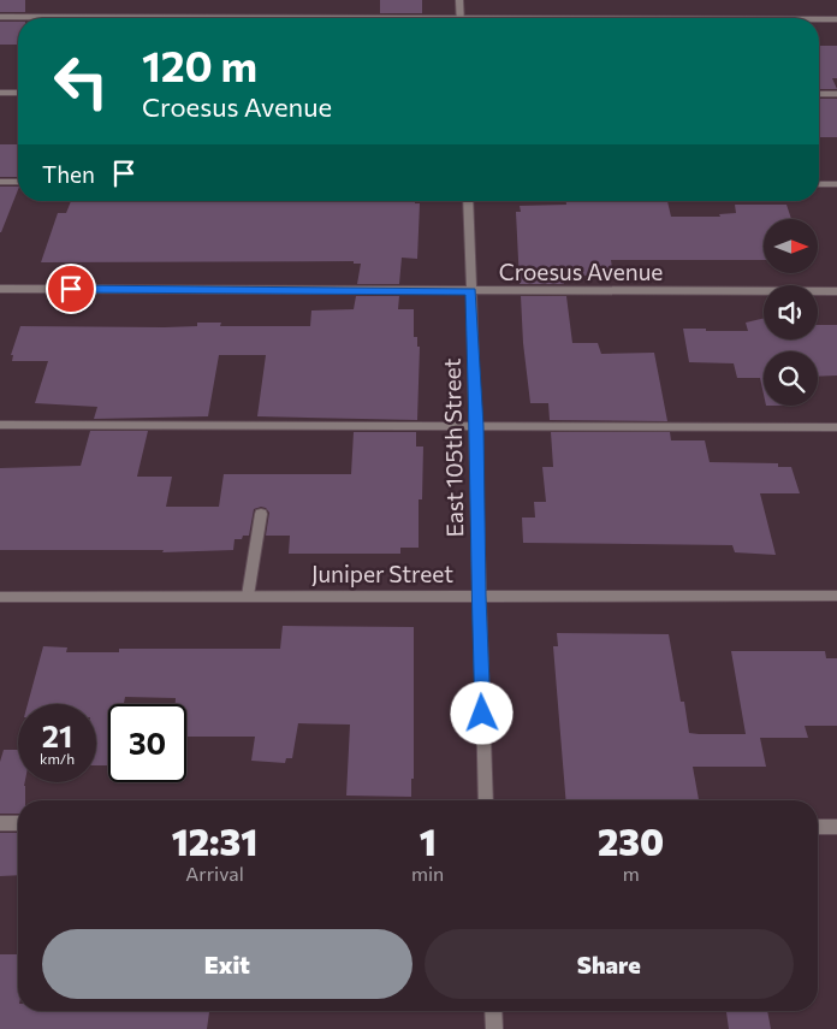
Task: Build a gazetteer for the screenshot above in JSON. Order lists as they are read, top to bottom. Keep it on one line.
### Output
{"streets":{"street":["Croesus Avenue","East 105th Street","Juniper Street"]},"crossings":[["Croesus Avenue","East 105th Street"],["East 105th Street","Juniper Street"]],"north":"right","page":{"turn":["120 m","Croesus Avenue"],"then":"Then","speed":"21 km/h","limit":"30","eta":["12:31","Arrival","1","min","230","m"],"buttons":["Exit","Share"]}}
